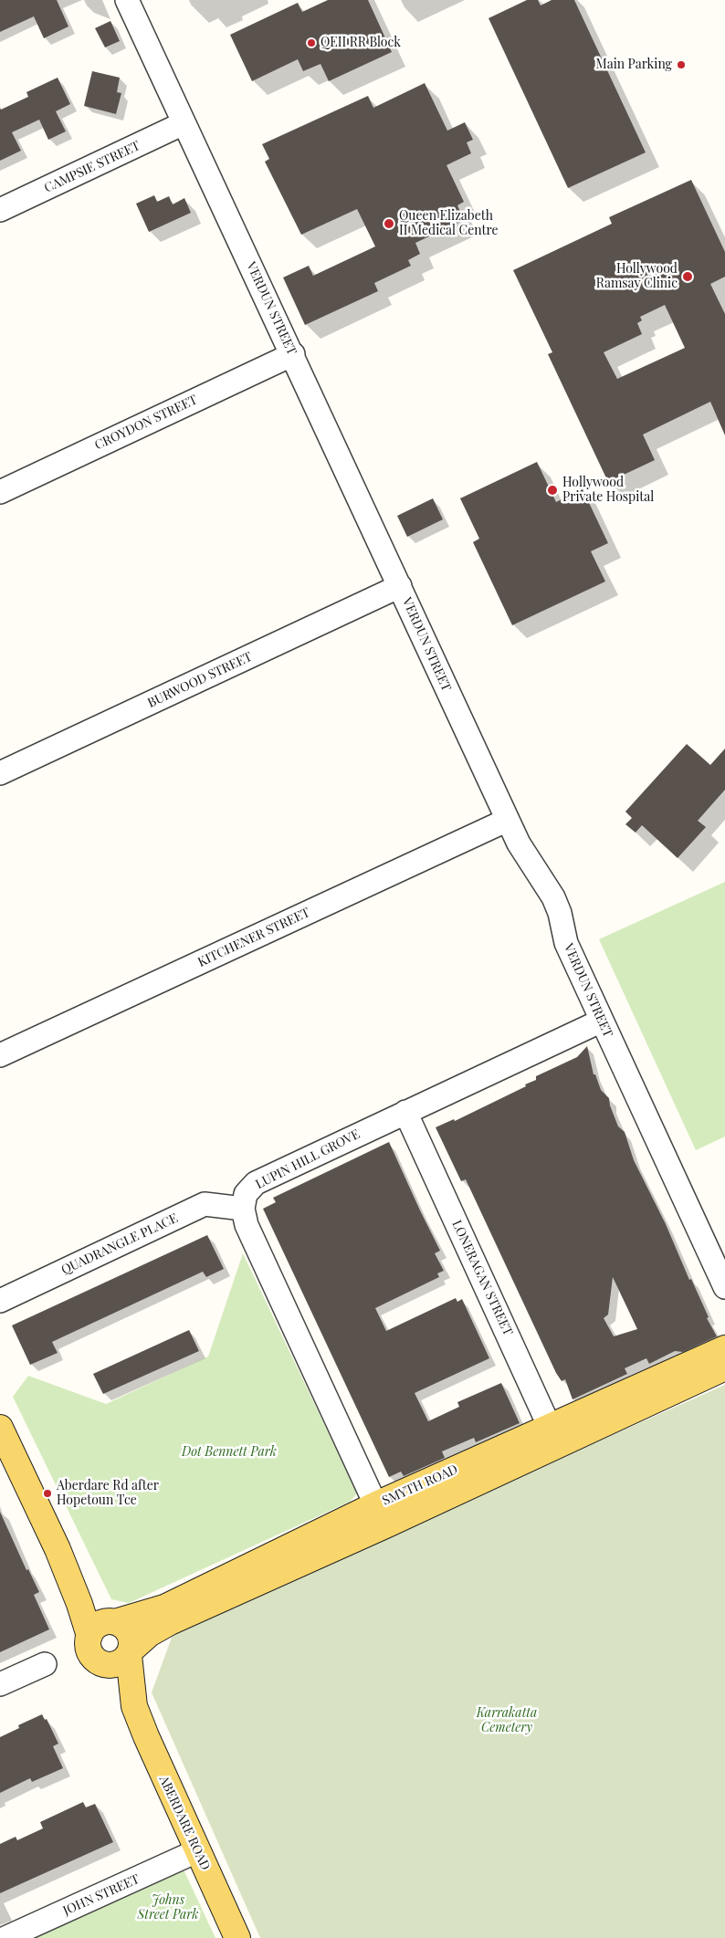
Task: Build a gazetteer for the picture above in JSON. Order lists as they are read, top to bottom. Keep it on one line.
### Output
{"streets":{"main road":["SMYTH ROAD","ABERDARE ROAD"],"street":["CAMPSIE STREET","VERDUN STREET","CROYDON STREET","BURWOOD STREET","KITCHENER STREET","LUPIN HILL GROVE","QUADRANGLE PLACE","LONERAGAN STREET","JOHN STREET"]},"crossings":[["CAMPSIE STREET","VERDUN STREET"],["VERDUN STREET","CROYDON STREET"],["VERDUN STREET","BURWOOD STREET"],["VERDUN STREET","KITCHENER STREET"],["VERDUN STREET","LUPIN HILL GROVE"],["LUPIN HILL GROVE","QUADRANGLE PLACE"],["LUPIN HILL GROVE","LONERAGAN STREET"],["LONERAGAN STREET","SMYTH ROAD"],["SMYTH ROAD","ABERDARE ROAD"],["ABERDARE ROAD","JOHN STREET"]],"parks":["Dot Bennett Park","Karrakatta Cemetery","Johns Street Park"],"places":["QEII RR Block","Main Parking","Queen Elizabeth II Medical Centre","Hollywood Ramsay Clinic","Hollywood Private Hospital","Aberdare Rd after Hopetoun Tce"]}
